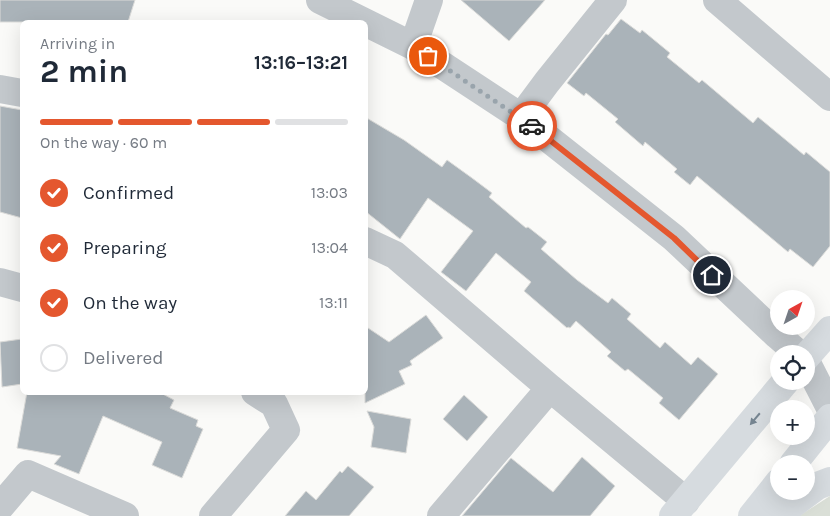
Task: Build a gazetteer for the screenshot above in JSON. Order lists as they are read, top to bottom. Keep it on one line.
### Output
{"north":"top right","page":{"heading":["2 min","Arriving in","13:16–13:21"],"bar":"On the way · 60 m","list":[["Confirmed","13:03"],["Preparing","13:04"],["On the way","13:11"],"Delivered"],"map_buttons":["+","−"]}}
